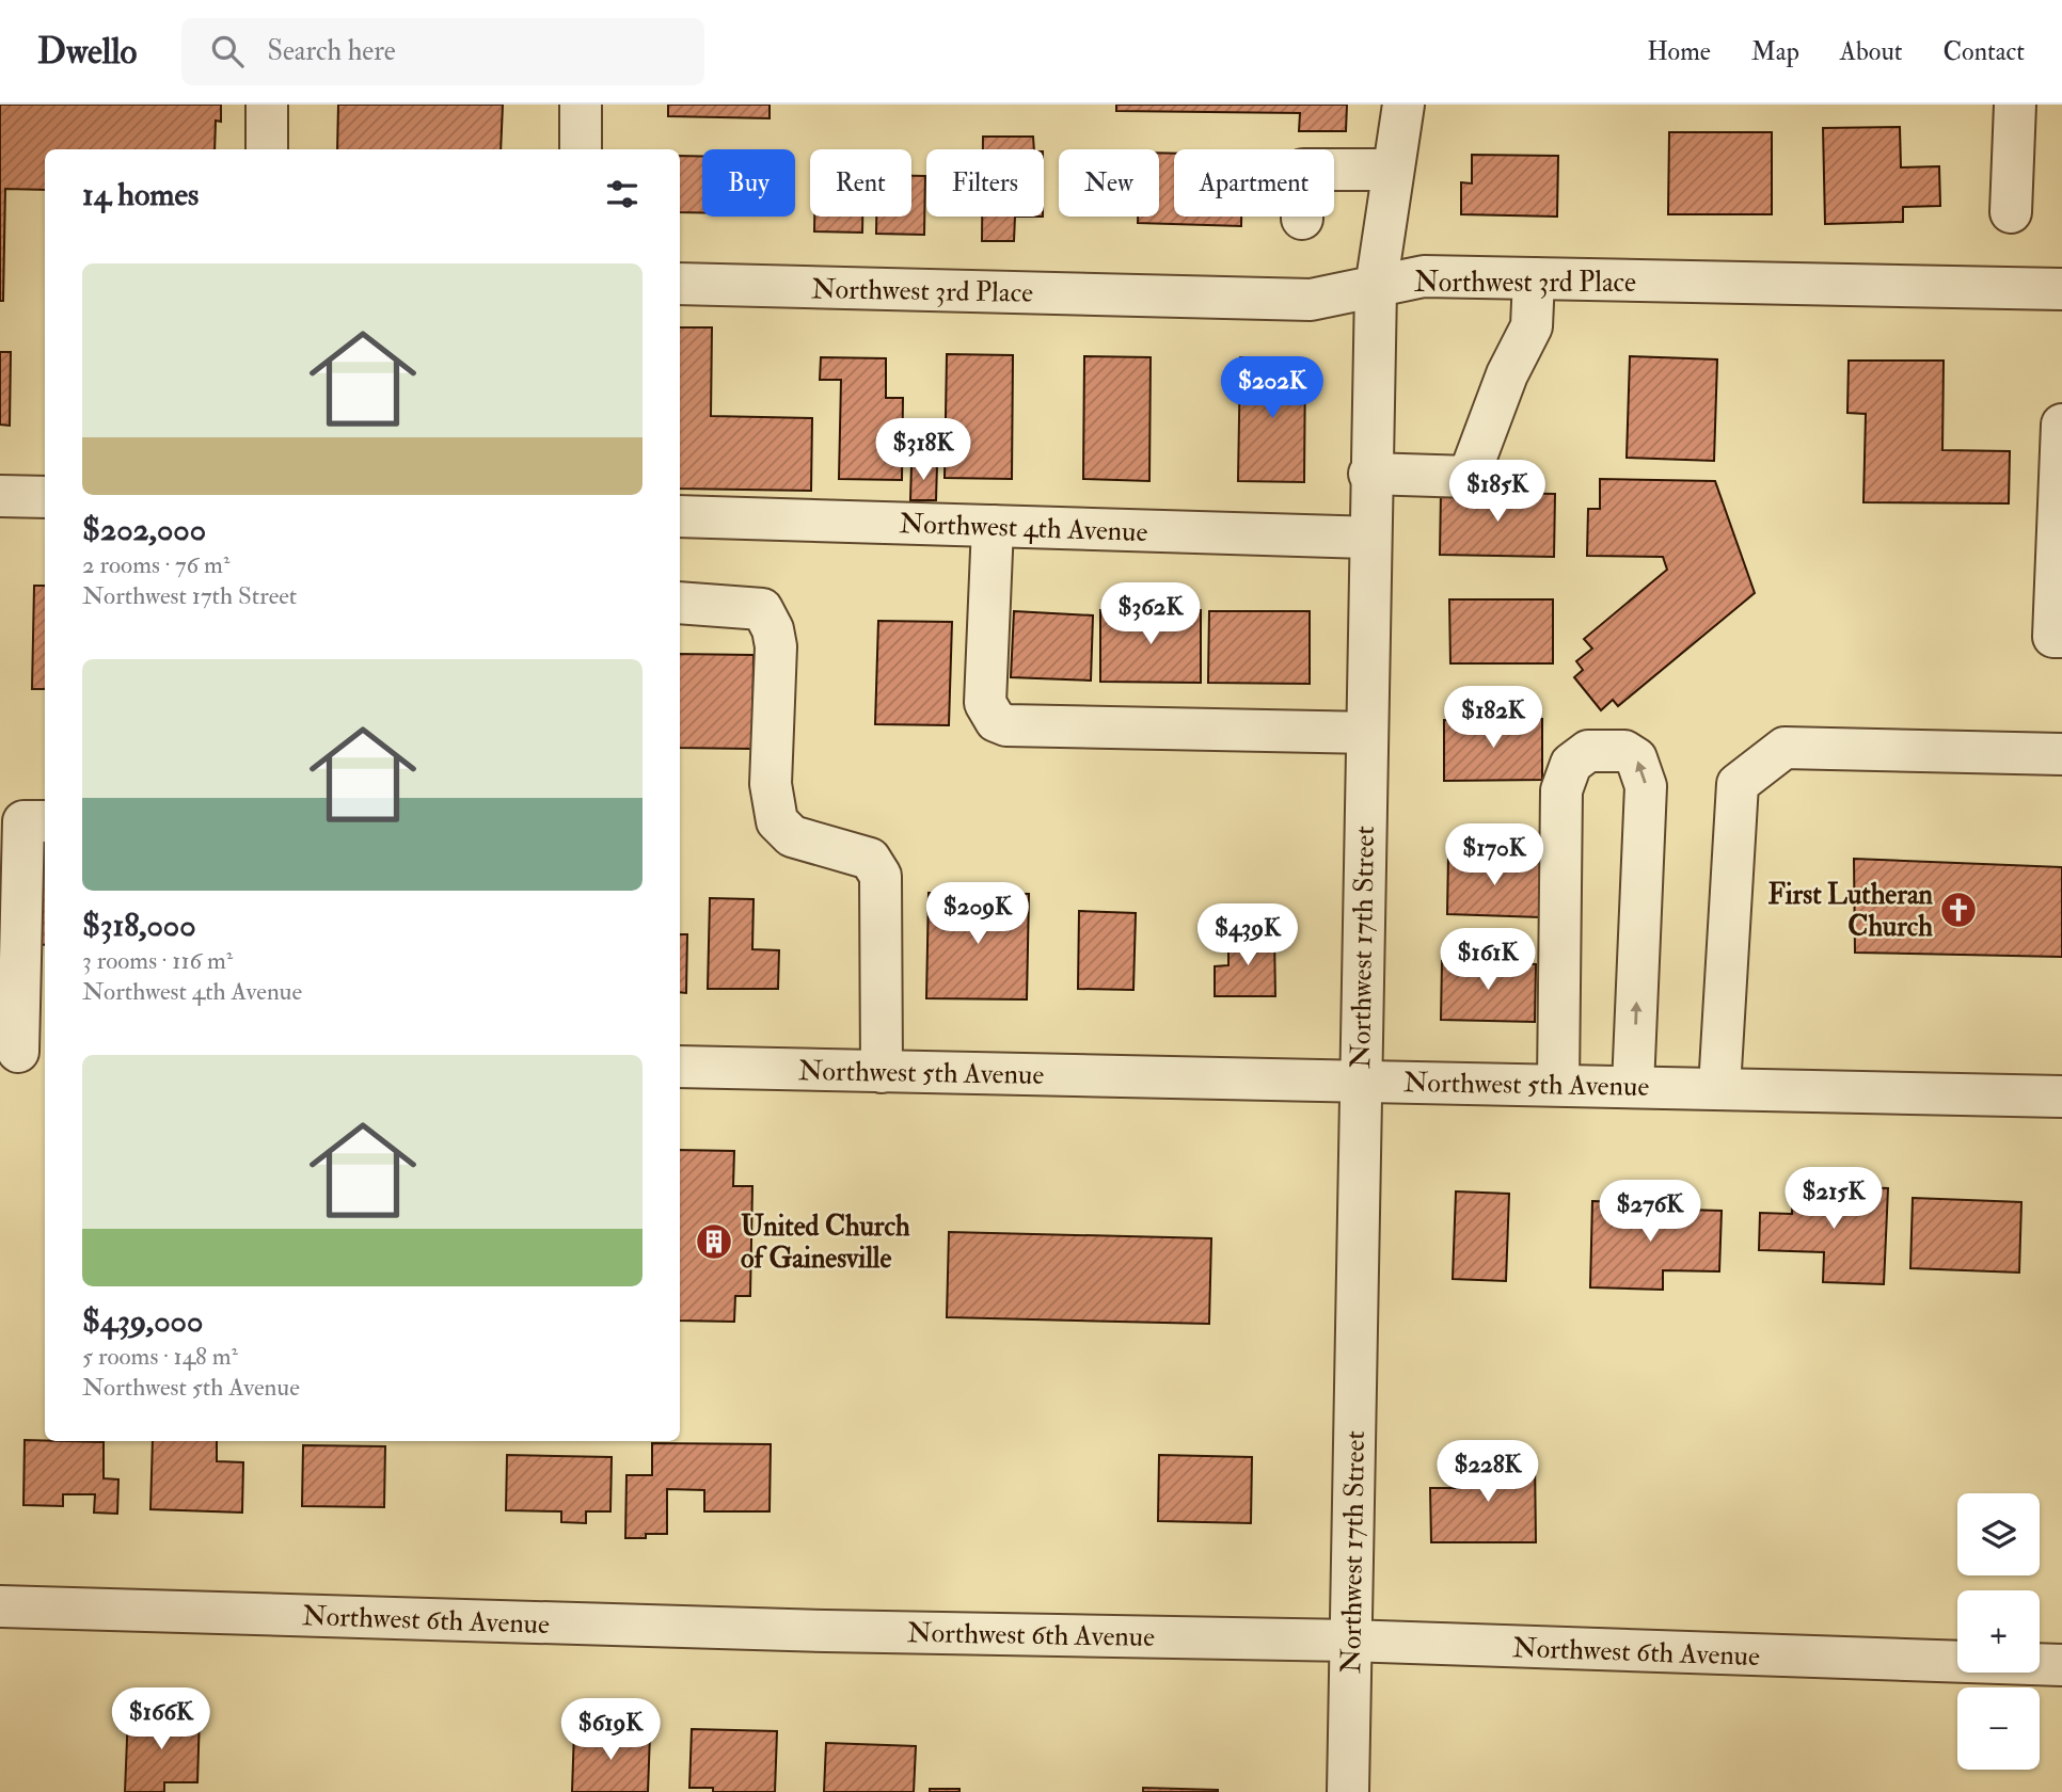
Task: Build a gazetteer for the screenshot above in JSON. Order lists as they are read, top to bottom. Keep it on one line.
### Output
{"streets":{"street":["Northwest 3rd Place","Northwest 4th Avenue","Northwest 17th Street","Northwest 5th Avenue","Northwest 6th Avenue"]},"crossings":[["Northwest 3rd Place","Northwest 17th Street"],["Northwest 4th Avenue","Northwest 17th Street"],["Northwest 17th Street","Northwest 5th Avenue"],["Northwest 17th Street","Northwest 6th Avenue"]],"places":{"church":["First Lutheran Church"],"building":["United Church of Gainesville"]},"page":{"header":"Dwello","search":"Search here","nav":["Home","Map","About","Contact"],"chip":["Buy","Rent","Filters","New","Apartment"],"heading":"14 homes","list":[{"name":"$202,000","note":"2 rooms · 76 m² · Northwest 17th Street"},{"name":"$318,000","note":"3 rooms · 116 m² · Northwest 4th Avenue"},{"name":"$439,000","note":"5 rooms · 148 m² · Northwest 5th Avenue"}],"price":["$202K","$318K","$185K","$362K","$182K","$170K","$209K","$439K","$161K","$215K","$276K","$228K","$166K","$619K"],"map_buttons":["+","−"]}}
